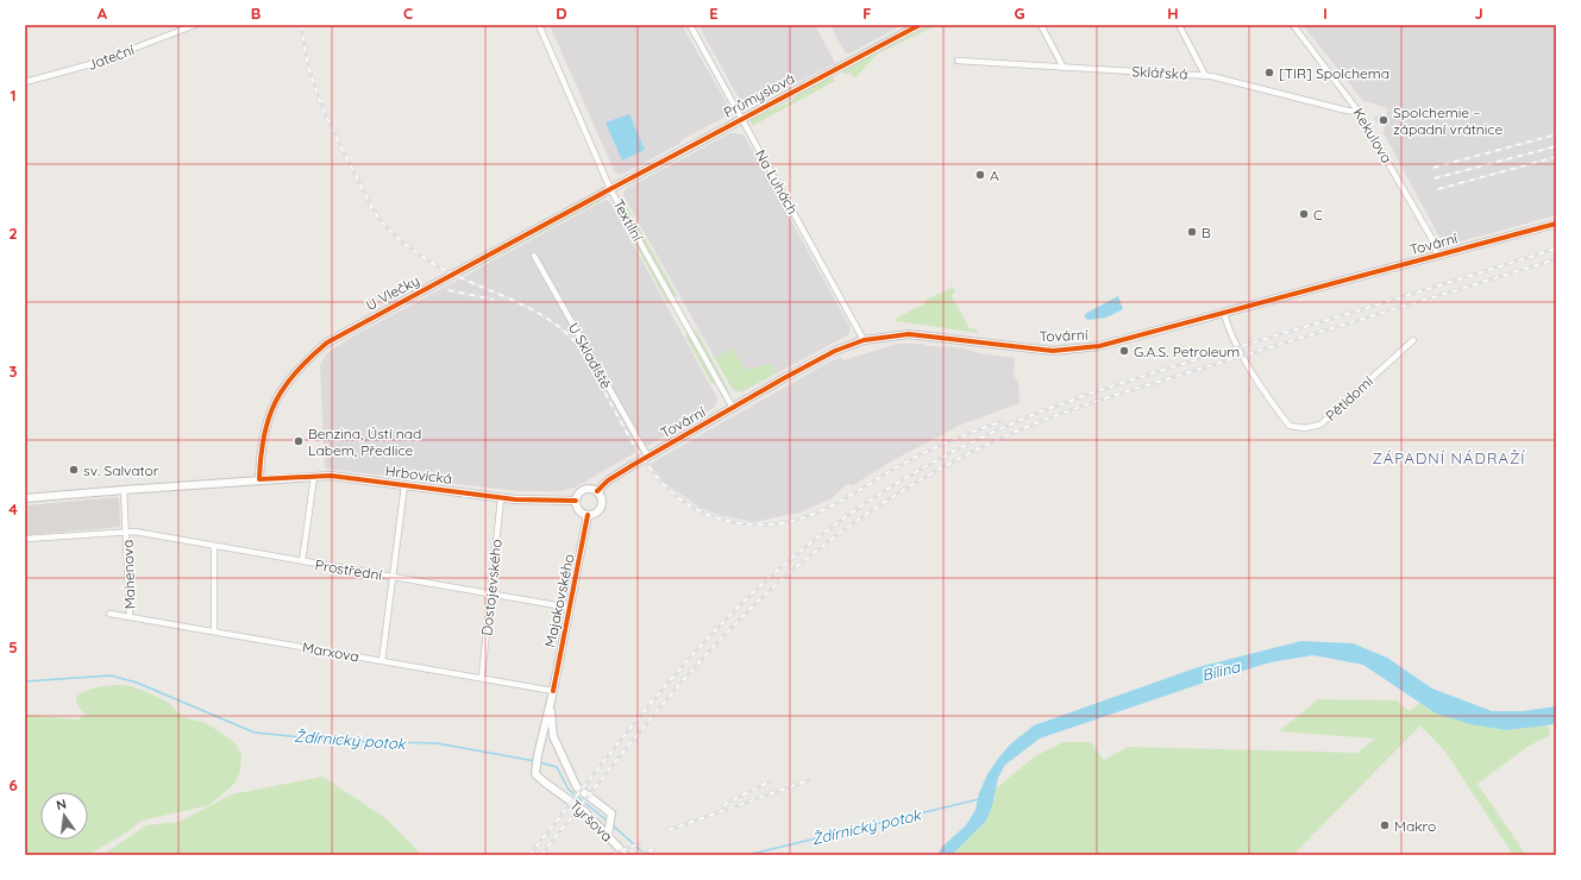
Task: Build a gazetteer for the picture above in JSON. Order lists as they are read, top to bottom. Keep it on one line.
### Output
{"streets":{"main road":["Hrbovická","Majakovského","Tyršova"],"street":["Jateční","Sklářská","Průmyslová","Kekulova","Na Luhách","Textilní","Tovární","U Vlečky","U Skladiště","Pětidomí","Prostřední","Mahenova","Dostojevského","Marxova"]},"crossings":[["Sklářská","Kekulova"],["Průmyslová","Na Luhách"],["Průmyslová","Textilní"],["Průmyslová","U Vlečky"],["Kekulova","Tovární"],["Na Luhách","Tovární"],["Textilní","Tovární"],["Textilní","U Vlečky"],["Tovární","U Skladiště"],["Tovární","Pětidomí"],["Tovární","Hrbovická"],["Tovární","Majakovského"],["U Vlečky","Hrbovická"],["Hrbovická","Mahenova"],["Hrbovická","Dostojevského"],["Hrbovická","Majakovského"],["Prostřední","Mahenova"],["Prostřední","Dostojevského"],["Prostřední","Majakovského"],["Mahenova","Marxova"],["Dostojevského","Marxova"],["Majakovského","Marxova"],["Majakovského","Tyršova"]],"districts":["ZÁPADNÍ NÁDRAŽÍ"],"water":["Bílina","Ždírnický potok"],"places":["[TIR] Spolchema","Spolchemie – západní vrátnice","A","C","B","G.A.S. Petroleum","Benzina, Ústí nad Labem, Předlice","sv. Salvator","Makro"],"north":"top","grid":{"columns":["A","B","C","D","E","F","G","H","I","J"],"rows":["1","2","3","4","5","6"]}}
